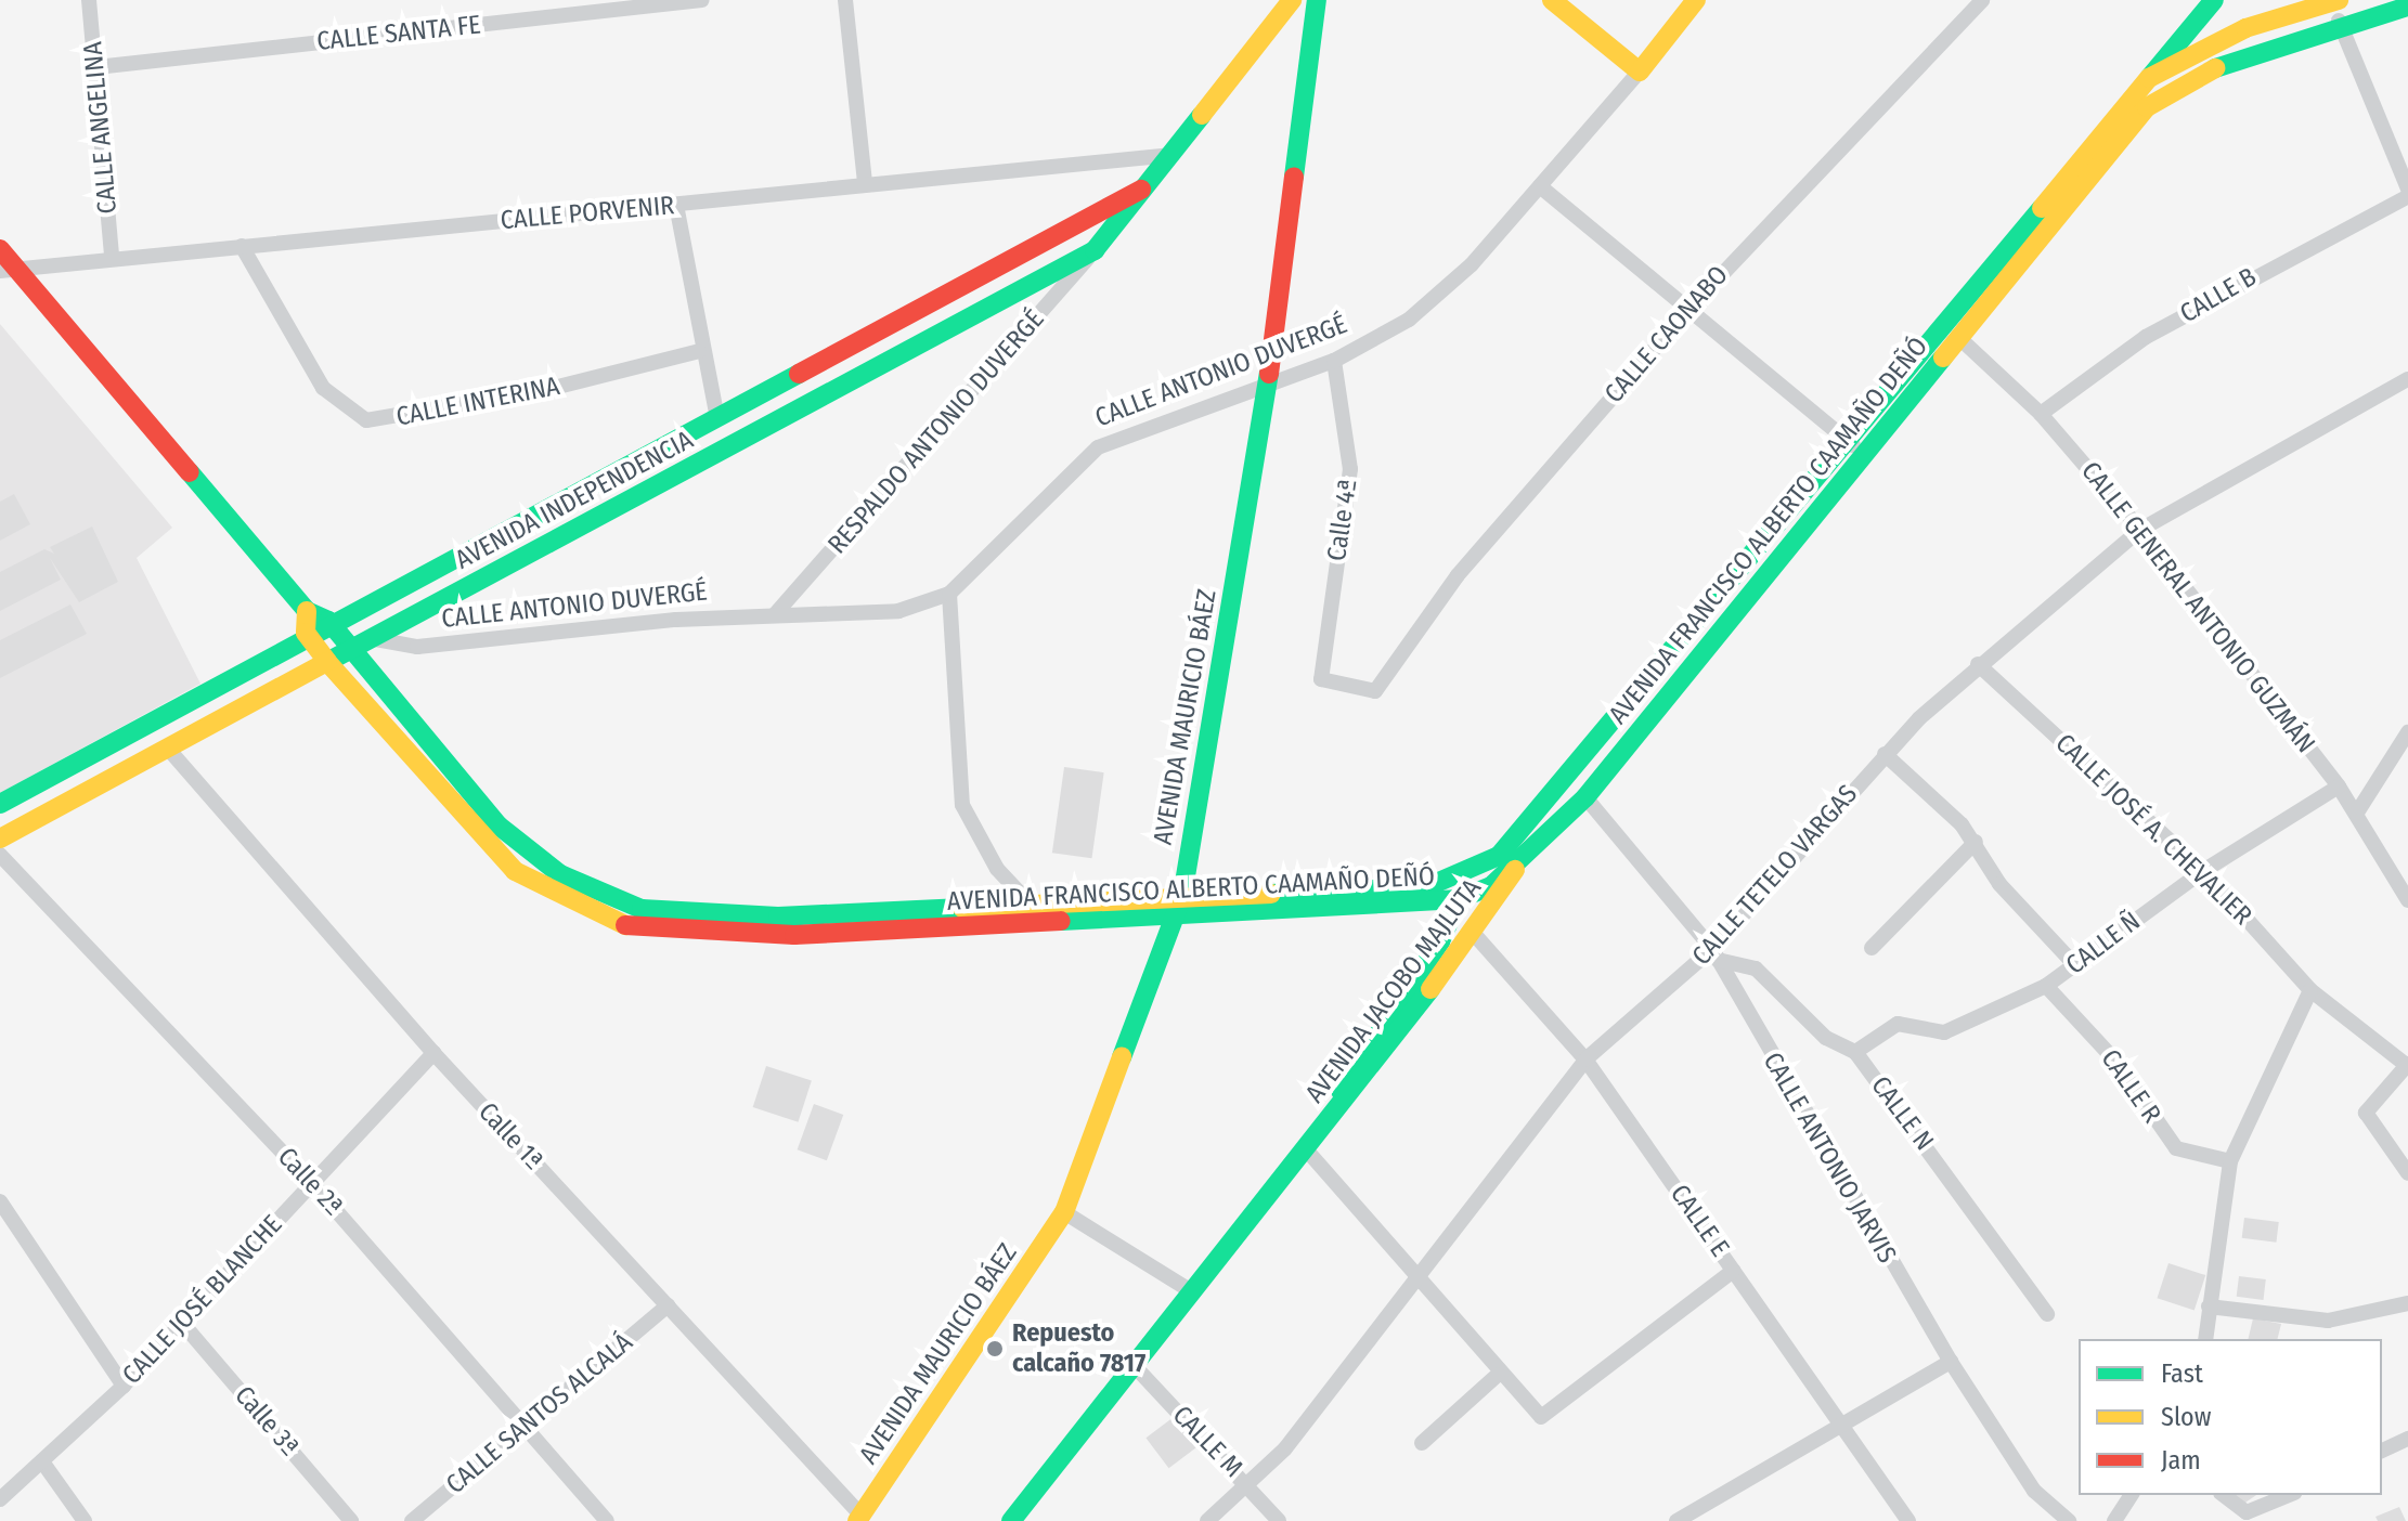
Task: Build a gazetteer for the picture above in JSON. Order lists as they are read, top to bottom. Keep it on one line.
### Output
{"streets":{"main road":["CALLE ANTONIO DUVERGÉ","AVENIDA INDEPENDENCIA","AVENIDA FRANCISCO ALBERTO CAAMAÑO DEÑÓ","AVENIDA MAURICIO BÁEZ","AVENIDA JACOBO MAJLUTA"],"street":["CALLE SANTA FE","CALLE ANGELINA","CALLE PORVENIR","CALLE B","CALLE CAONABO","CALLE INTERINA","RESPALDO ANTONIO DUVERGÉ","Calle 4ª","CALLE GENERAL ANTONIO GUZMÁN","CALLE JOSÉ A. CHEVALIER","CALLE TETELO VARGAS","CALLE Ñ","CALLE R","CALLE N","Calle 1ª","CALLE ANTONIO JARVIS","Calle 2ª","CALLE E","CALLE JOSÉ BLANCHE","CALLE SANTOS ALCALÁ","Calle 3ª","CALLE M"]},"crossings":[["CALLE SANTA FE","CALLE ANGELINA"],["CALLE ANGELINA","CALLE PORVENIR"],["CALLE PORVENIR","CALLE INTERINA"],["CALLE PORVENIR","AVENIDA INDEPENDENCIA"],["CALLE PORVENIR","AVENIDA FRANCISCO ALBERTO CAAMAÑO DEÑÓ"],["CALLE B","CALLE GENERAL ANTONIO GUZMÁN"],["CALLE CAONABO","Calle 4ª"],["CALLE ANTONIO DUVERGÉ","RESPALDO ANTONIO DUVERGÉ"],["CALLE ANTONIO DUVERGÉ","AVENIDA INDEPENDENCIA"],["CALLE ANTONIO DUVERGÉ","Calle 4ª"],["CALLE ANTONIO DUVERGÉ","AVENIDA MAURICIO BÁEZ"],["RESPALDO ANTONIO DUVERGÉ","AVENIDA INDEPENDENCIA"],["AVENIDA INDEPENDENCIA","AVENIDA FRANCISCO ALBERTO CAAMAÑO DEÑÓ"],["AVENIDA INDEPENDENCIA","Calle 1ª"],["AVENIDA FRANCISCO ALBERTO CAAMAÑO DEÑÓ","CALLE GENERAL ANTONIO GUZMÁN"],["AVENIDA FRANCISCO ALBERTO CAAMAÑO DEÑÓ","AVENIDA MAURICIO BÁEZ"],["AVENIDA FRANCISCO ALBERTO CAAMAÑO DEÑÓ","AVENIDA JACOBO MAJLUTA"],["AVENIDA FRANCISCO ALBERTO CAAMAÑO DEÑÓ","CALLE ANTONIO JARVIS"],["CALLE GENERAL ANTONIO GUZMÁN","CALLE TETELO VARGAS"],["CALLE GENERAL ANTONIO GUZMÁN","CALLE Ñ"],["AVENIDA MAURICIO BÁEZ","Calle 1ª"],["CALLE JOSÉ A. CHEVALIER","CALLE TETELO VARGAS"],["CALLE JOSÉ A. CHEVALIER","CALLE Ñ"],["CALLE TETELO VARGAS","CALLE N"],["CALLE TETELO VARGAS","CALLE ANTONIO JARVIS"],["CALLE TETELO VARGAS","CALLE E"],["CALLE TETELO VARGAS","CALLE M"],["CALLE Ñ","CALLE R"],["CALLE Ñ","CALLE N"],["AVENIDA JACOBO MAJLUTA","CALLE E"],["AVENIDA JACOBO MAJLUTA","CALLE M"],["CALLE N","CALLE ANTONIO JARVIS"],["Calle 1ª","CALLE JOSÉ BLANCHE"],["Calle 1ª","CALLE SANTOS ALCALÁ"],["Calle 2ª","CALLE JOSÉ BLANCHE"],["Calle 2ª","CALLE SANTOS ALCALÁ"],["CALLE JOSÉ BLANCHE","Calle 3ª"]],"places":["Repuesto calcaño 7817"],"legend":["Fast","Slow","Jam"]}
